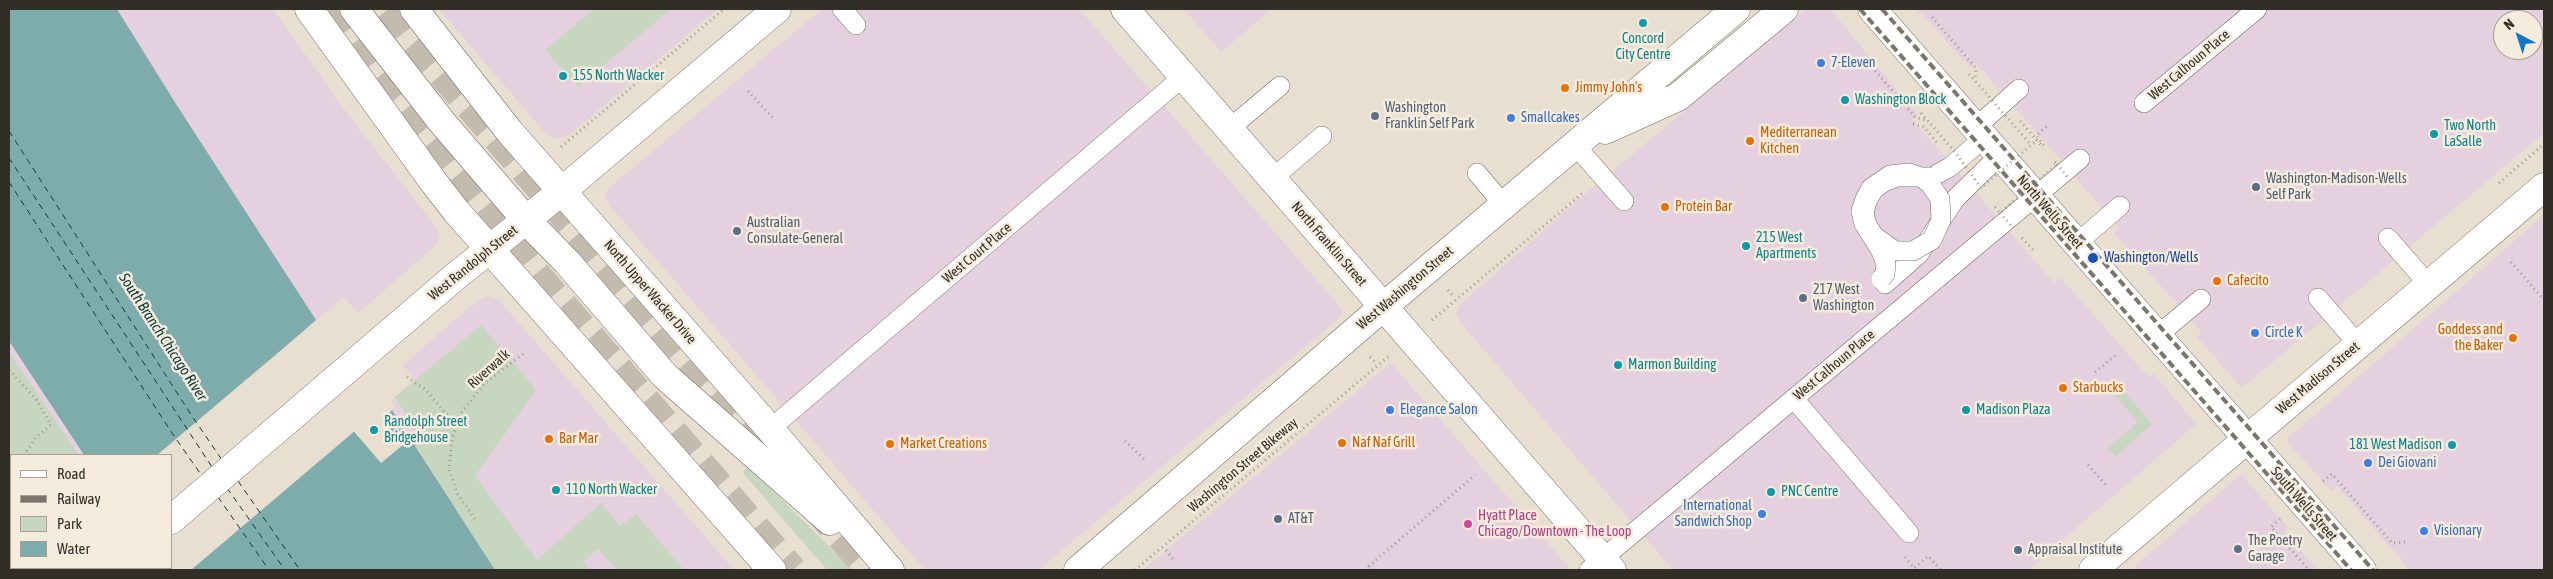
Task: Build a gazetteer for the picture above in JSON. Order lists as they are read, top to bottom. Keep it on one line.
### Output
{"streets":{"main road":["North Wells Street","North Franklin Street","West Randolph Street","West Washington Street","North Upper Wacker Drive","West Madison Street","South Wells Street"],"lane":["West Calhoun Place","West Court Place"],"path":["Riverwalk","Washington Street Bikeway"]},"crossings":[["West Calhoun Place","North Wells Street"],["West Calhoun Place","North Franklin Street"],["North Wells Street","West Madison Street"],["North Wells Street","South Wells Street"],["North Franklin Street","West Court Place"],["North Franklin Street","West Washington Street"],["West Court Place","North Upper Wacker Drive"],["West Randolph Street","North Upper Wacker Drive"],["West Madison Street","South Wells Street"]],"water":["South Branch Chicago River"],"places":["Concord City Centre","7-Eleven","155 North Wacker","Jimmy John's","Washington Block","Washington Franklin Self Park","Smallcakes","Two North LaSalle","Mediterranean Kitchen","Washington-Madison-Wells Self Park","Protein Bar","Australian Consulate-General","215 West Apartments","Washington/Wells","Cafecito","217 West Washington","Circle K","Goddess and the Baker","Marmon Building","Starbucks","Elegance Salon","Madison Plaza","Randolph Street Bridgehouse","Bar Mar","Naf Naf Grill","Market Creations","181 West Madison","Dei Giovani","110 North Wacker","PNC Centre","International Sandwich Shop","AT&T","Hyatt Place Chicago/Downtown - The Loop","Visionary","The Poetry Garage","Appraisal Institute"],"legend":["Road","Railway","Park","Water"],"north":"top left"}
